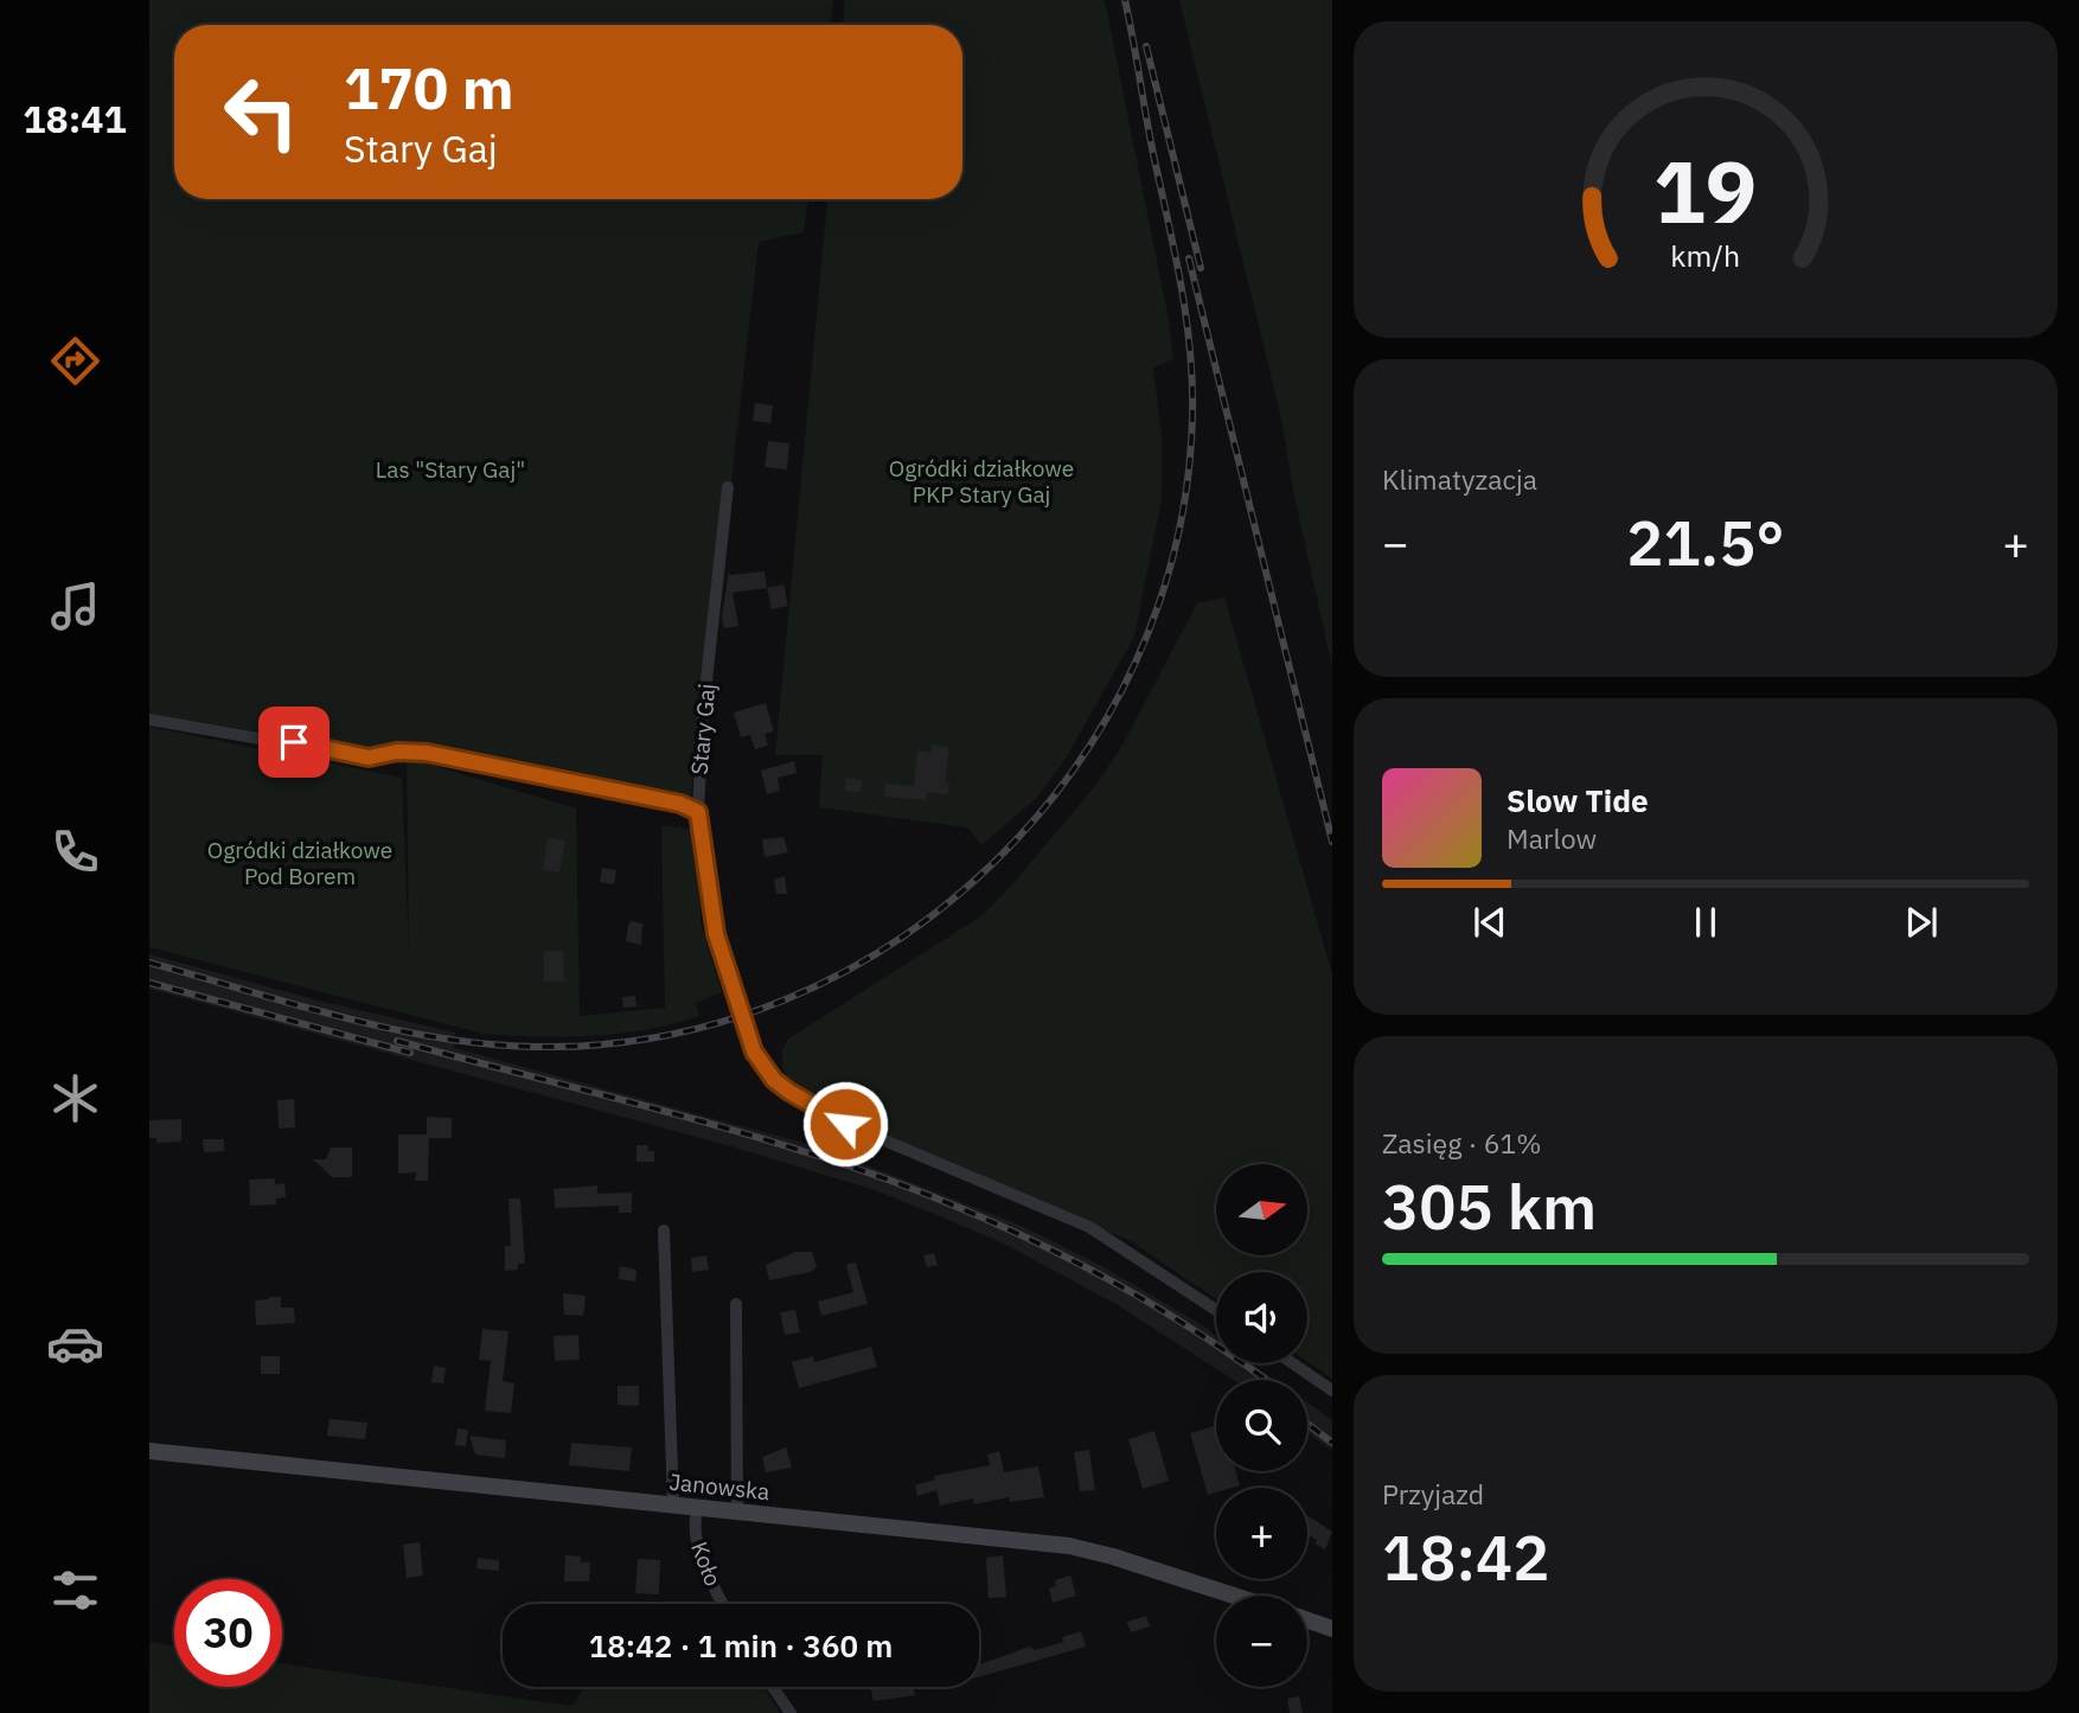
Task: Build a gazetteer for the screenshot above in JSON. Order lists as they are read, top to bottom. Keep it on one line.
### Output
{"streets":{"street":["Stary Gaj","Janowska","Koło"]},"crossings":[["Janowska","Koło"]],"parks":["Ogródki działkowe PKP Stary Gaj","Las \"Stary Gaj\"","Ogródki działkowe Pod Borem"],"north":"right","page":{"tabs":"18:41","turn":["170 m","Stary Gaj"],"tile":["Klimatyzacja",["Zasięg · 61%","305 km"],["Przyjazd","18:42"]],"heat":["−","21.5°","+"],"song":["Slow Tide","Marlow"],"map_buttons":["+","−"],"limit":"30","trip":"18:42 · 1 min · 360 m","gauge":["19","km/h"]}}
